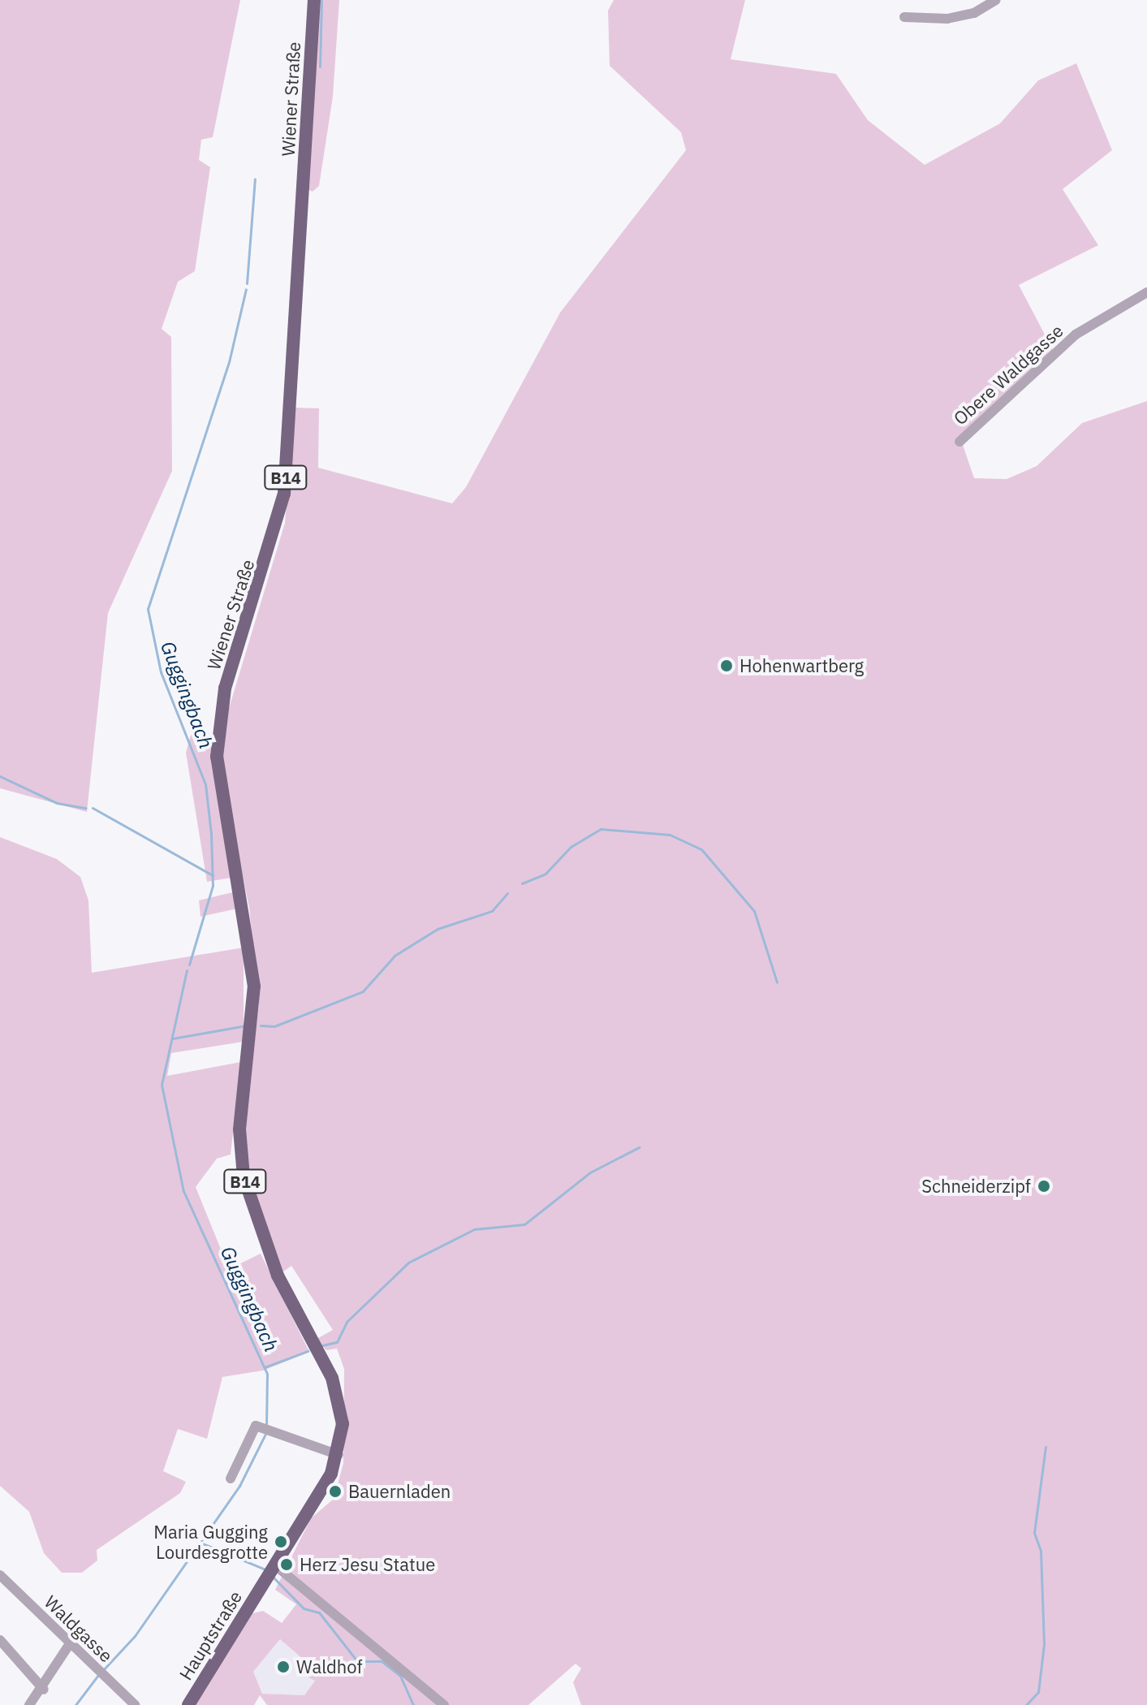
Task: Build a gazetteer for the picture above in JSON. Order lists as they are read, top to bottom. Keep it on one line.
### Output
{"streets":{"main road":["Wiener Straße","B14","Hauptstraße"],"street":["Obere Waldgasse","Waldgasse"]},"crossings":[["Wiener Straße","Hauptstraße"]],"water":["Guggingbach"],"places":["Hohenwartberg","Schneiderzipf","Bauernladen","Maria Gugging Lourdesgrotte","Herz Jesu Statue","Waldhof"]}
